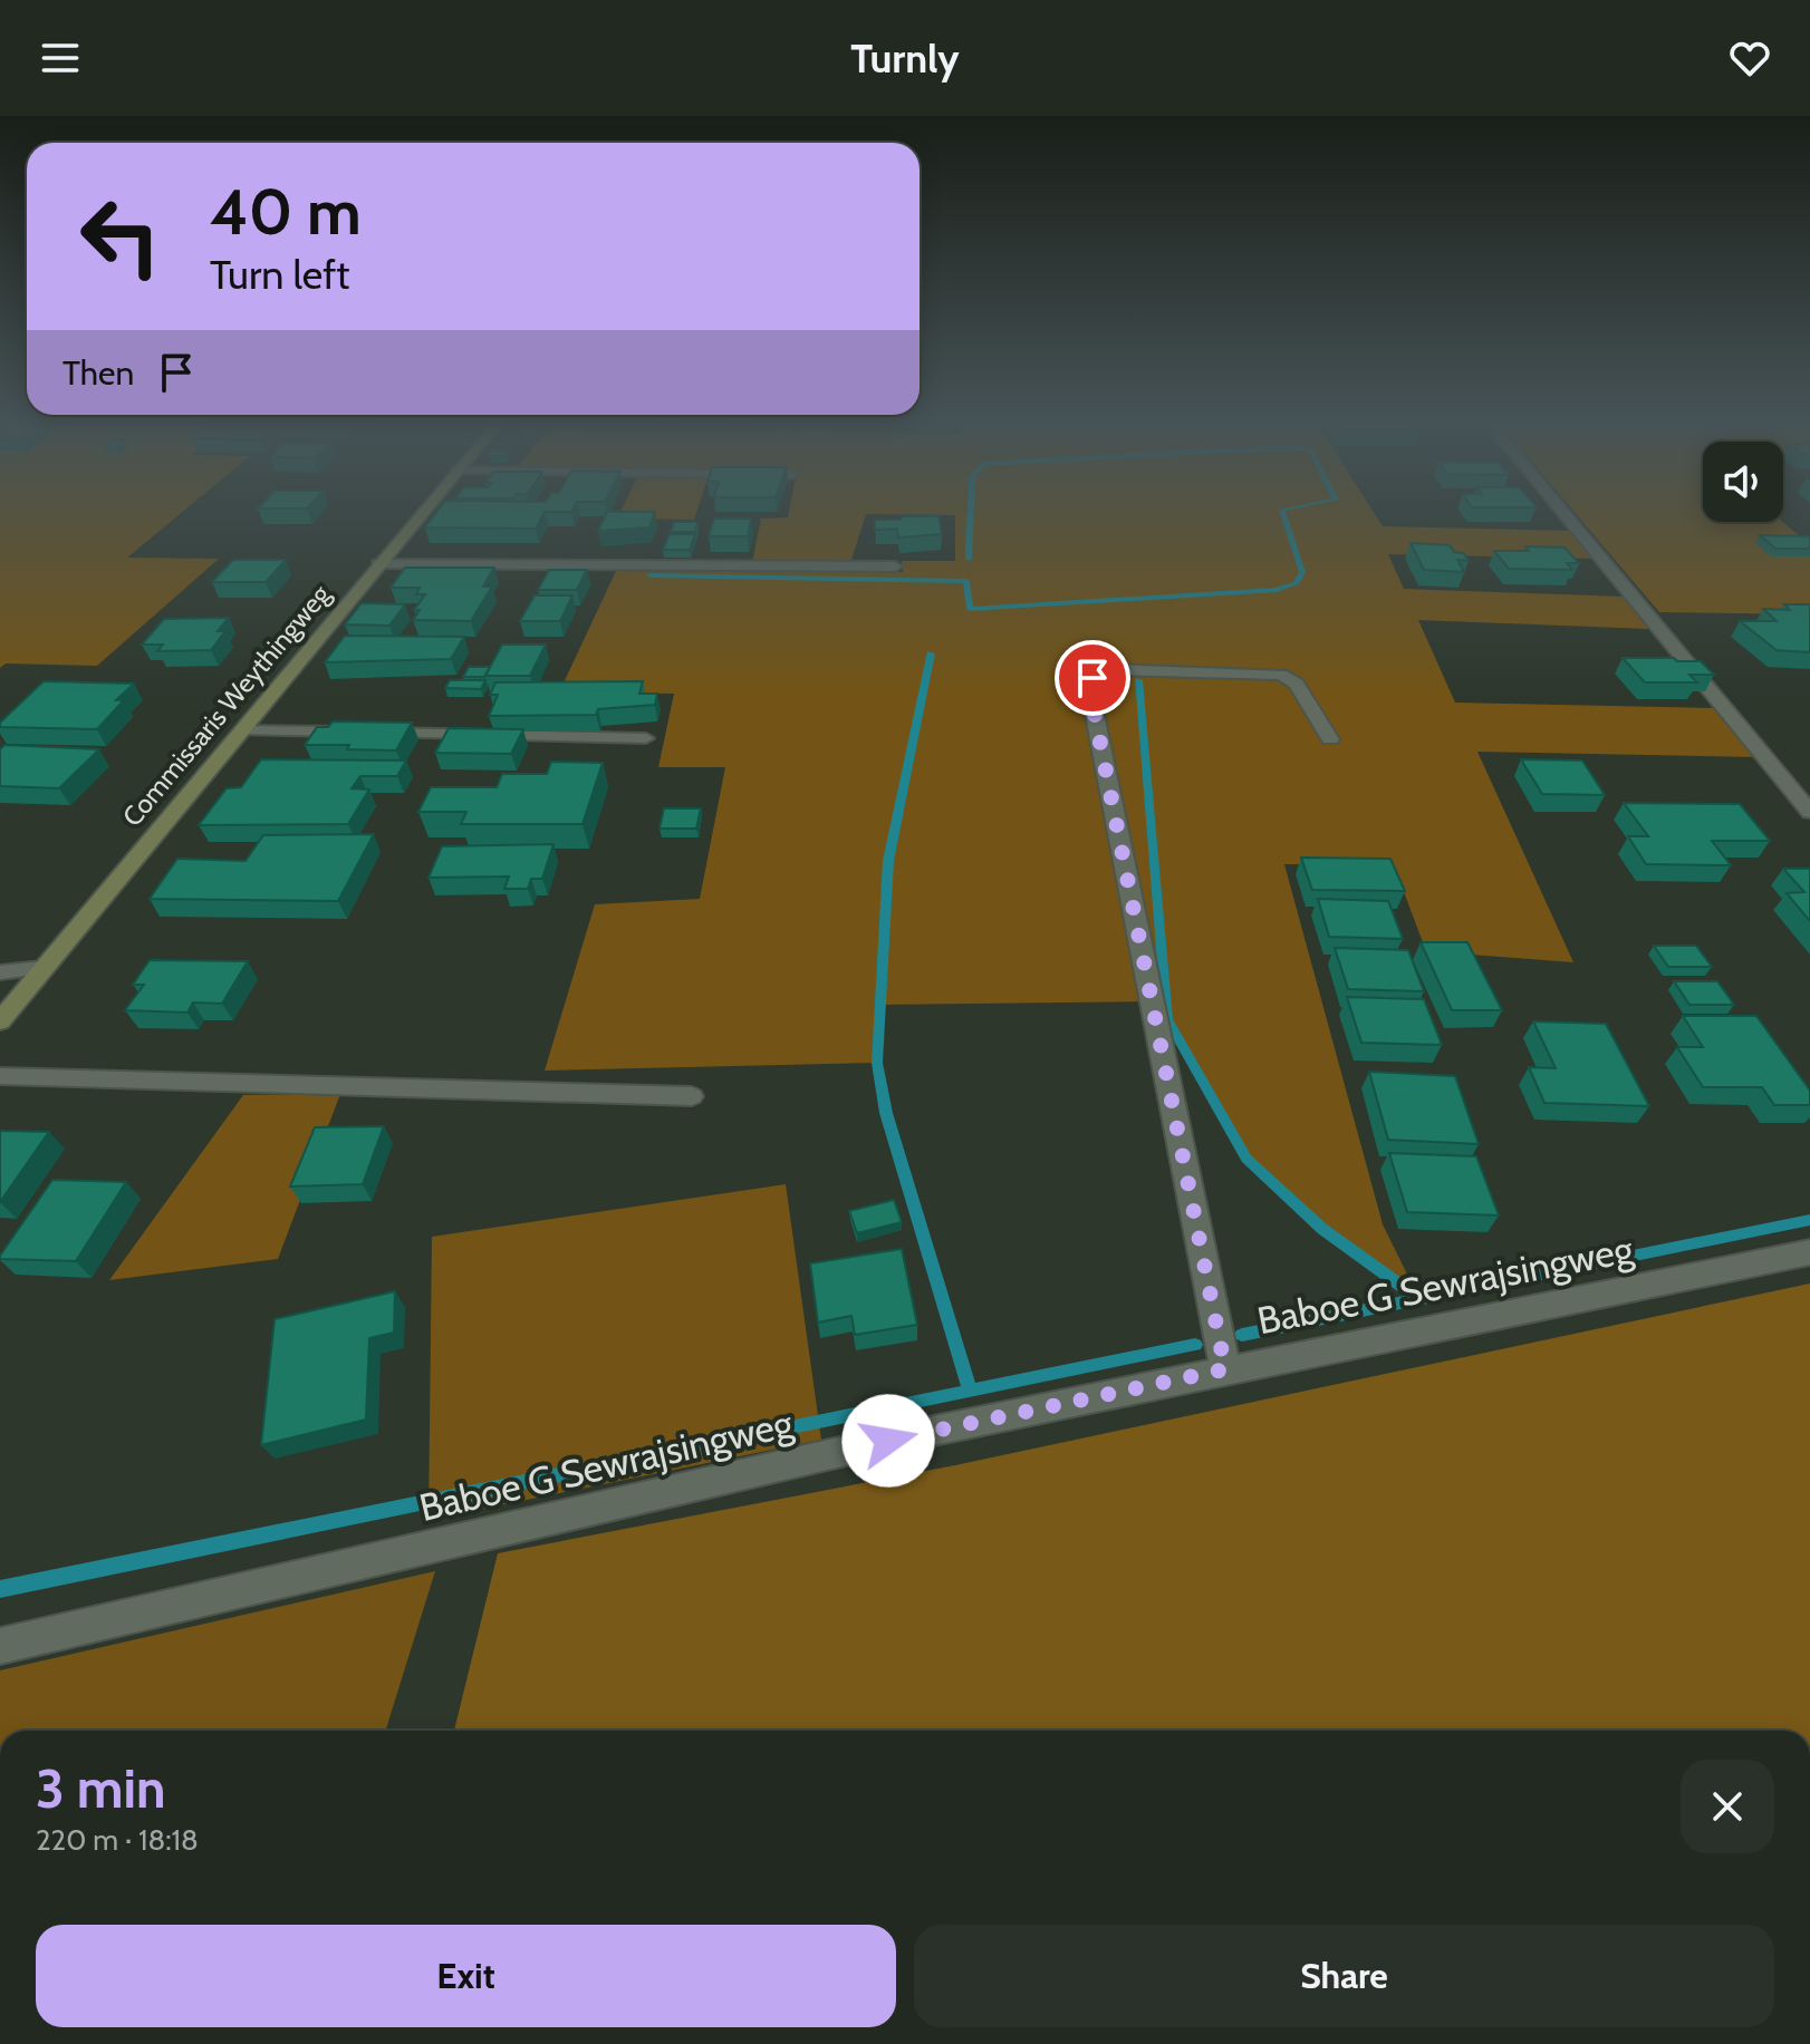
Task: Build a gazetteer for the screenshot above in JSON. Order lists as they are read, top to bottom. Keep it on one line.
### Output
{"streets":{"main road":["Commissaris Weythingweg"],"street":["Baboe G Sewrajsingweg"]},"page":{"header":"Turnly","turn":["40 m","Turn left"],"then":"Then","heading":["3 min","220 m · 18:18"],"buttons":["Exit","Share"]}}
